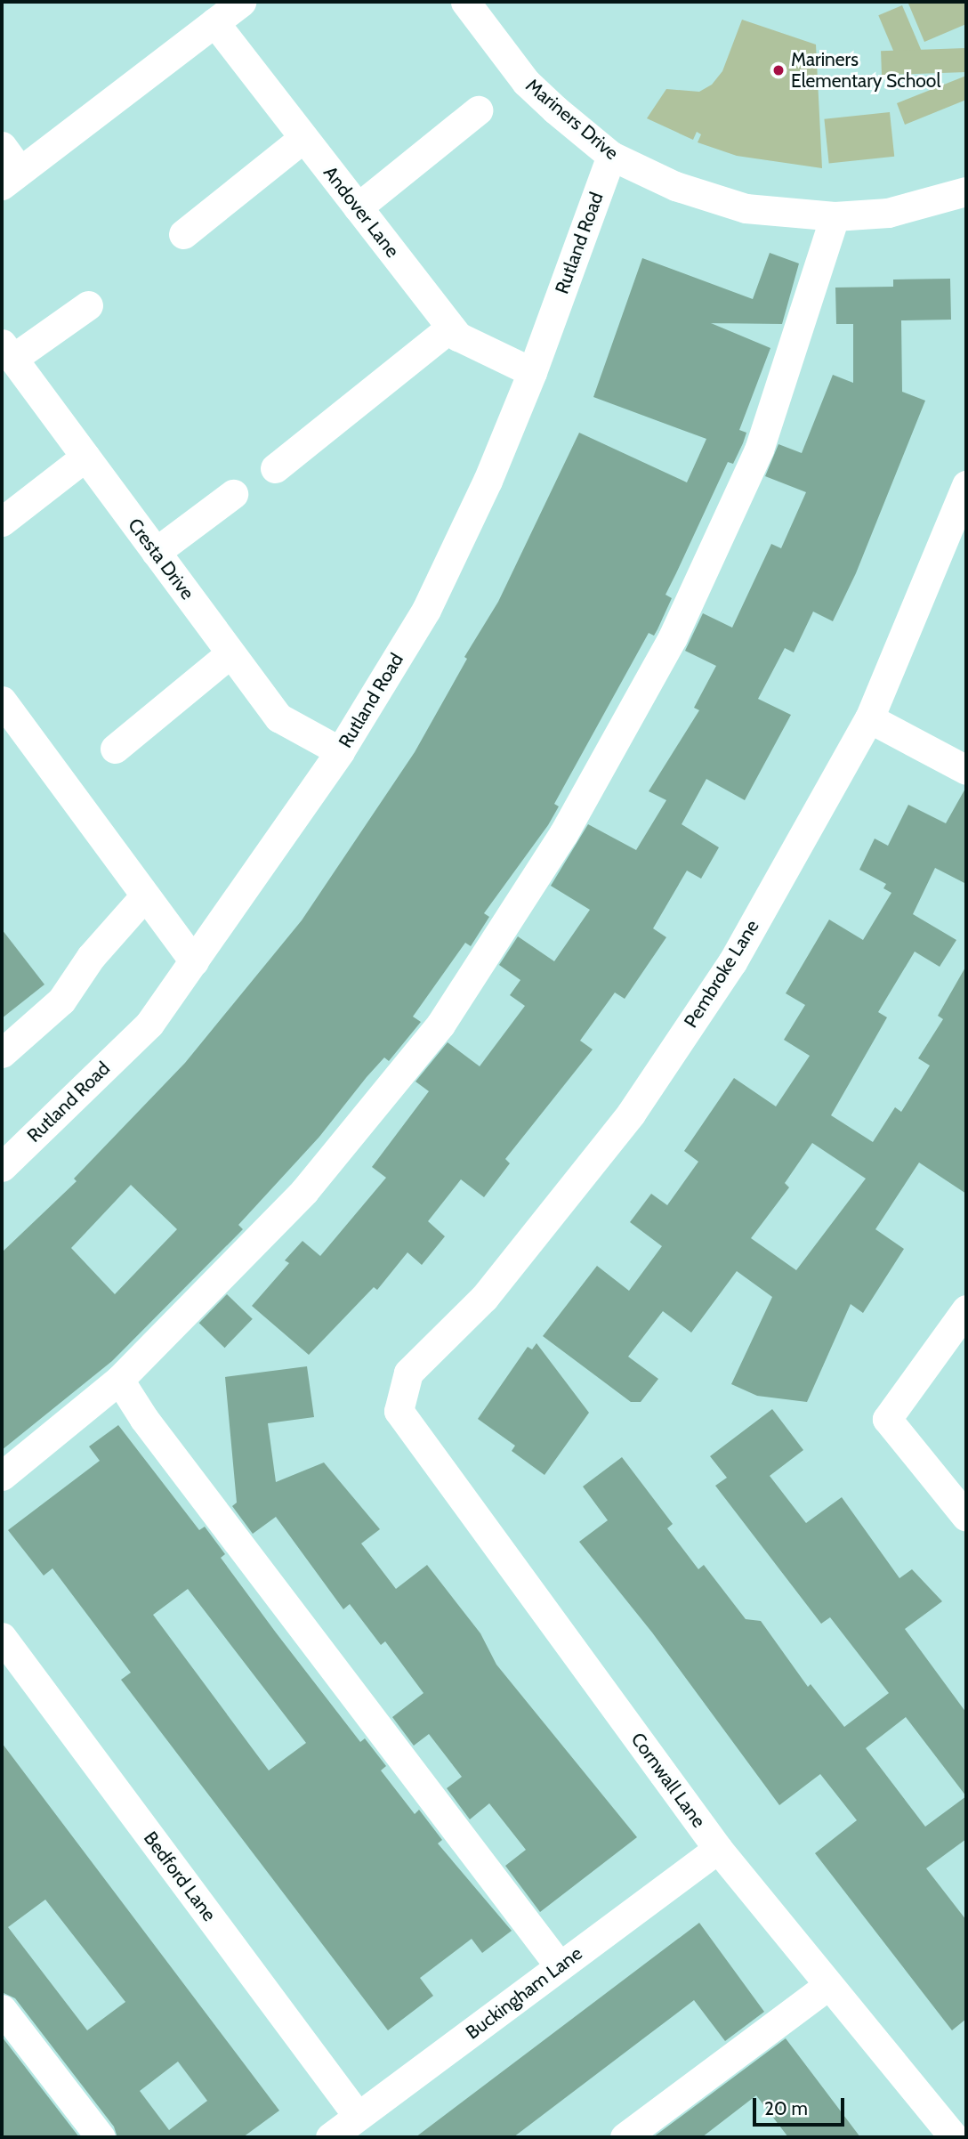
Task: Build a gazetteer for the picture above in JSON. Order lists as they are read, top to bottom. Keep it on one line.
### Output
{"streets":{"street":["Mariners Drive","Andover Lane","Rutland Road","Cresta Drive","Pembroke Lane","Cornwall Lane","Bedford Lane","Buckingham Lane"]},"crossings":[["Mariners Drive","Rutland Road"],["Andover Lane","Rutland Road"],["Rutland Road","Cresta Drive"],["Pembroke Lane","Cornwall Lane"],["Cornwall Lane","Buckingham Lane"],["Bedford Lane","Buckingham Lane"]],"places":["Mariners Elementary School"],"scale_bar":"20 m"}
